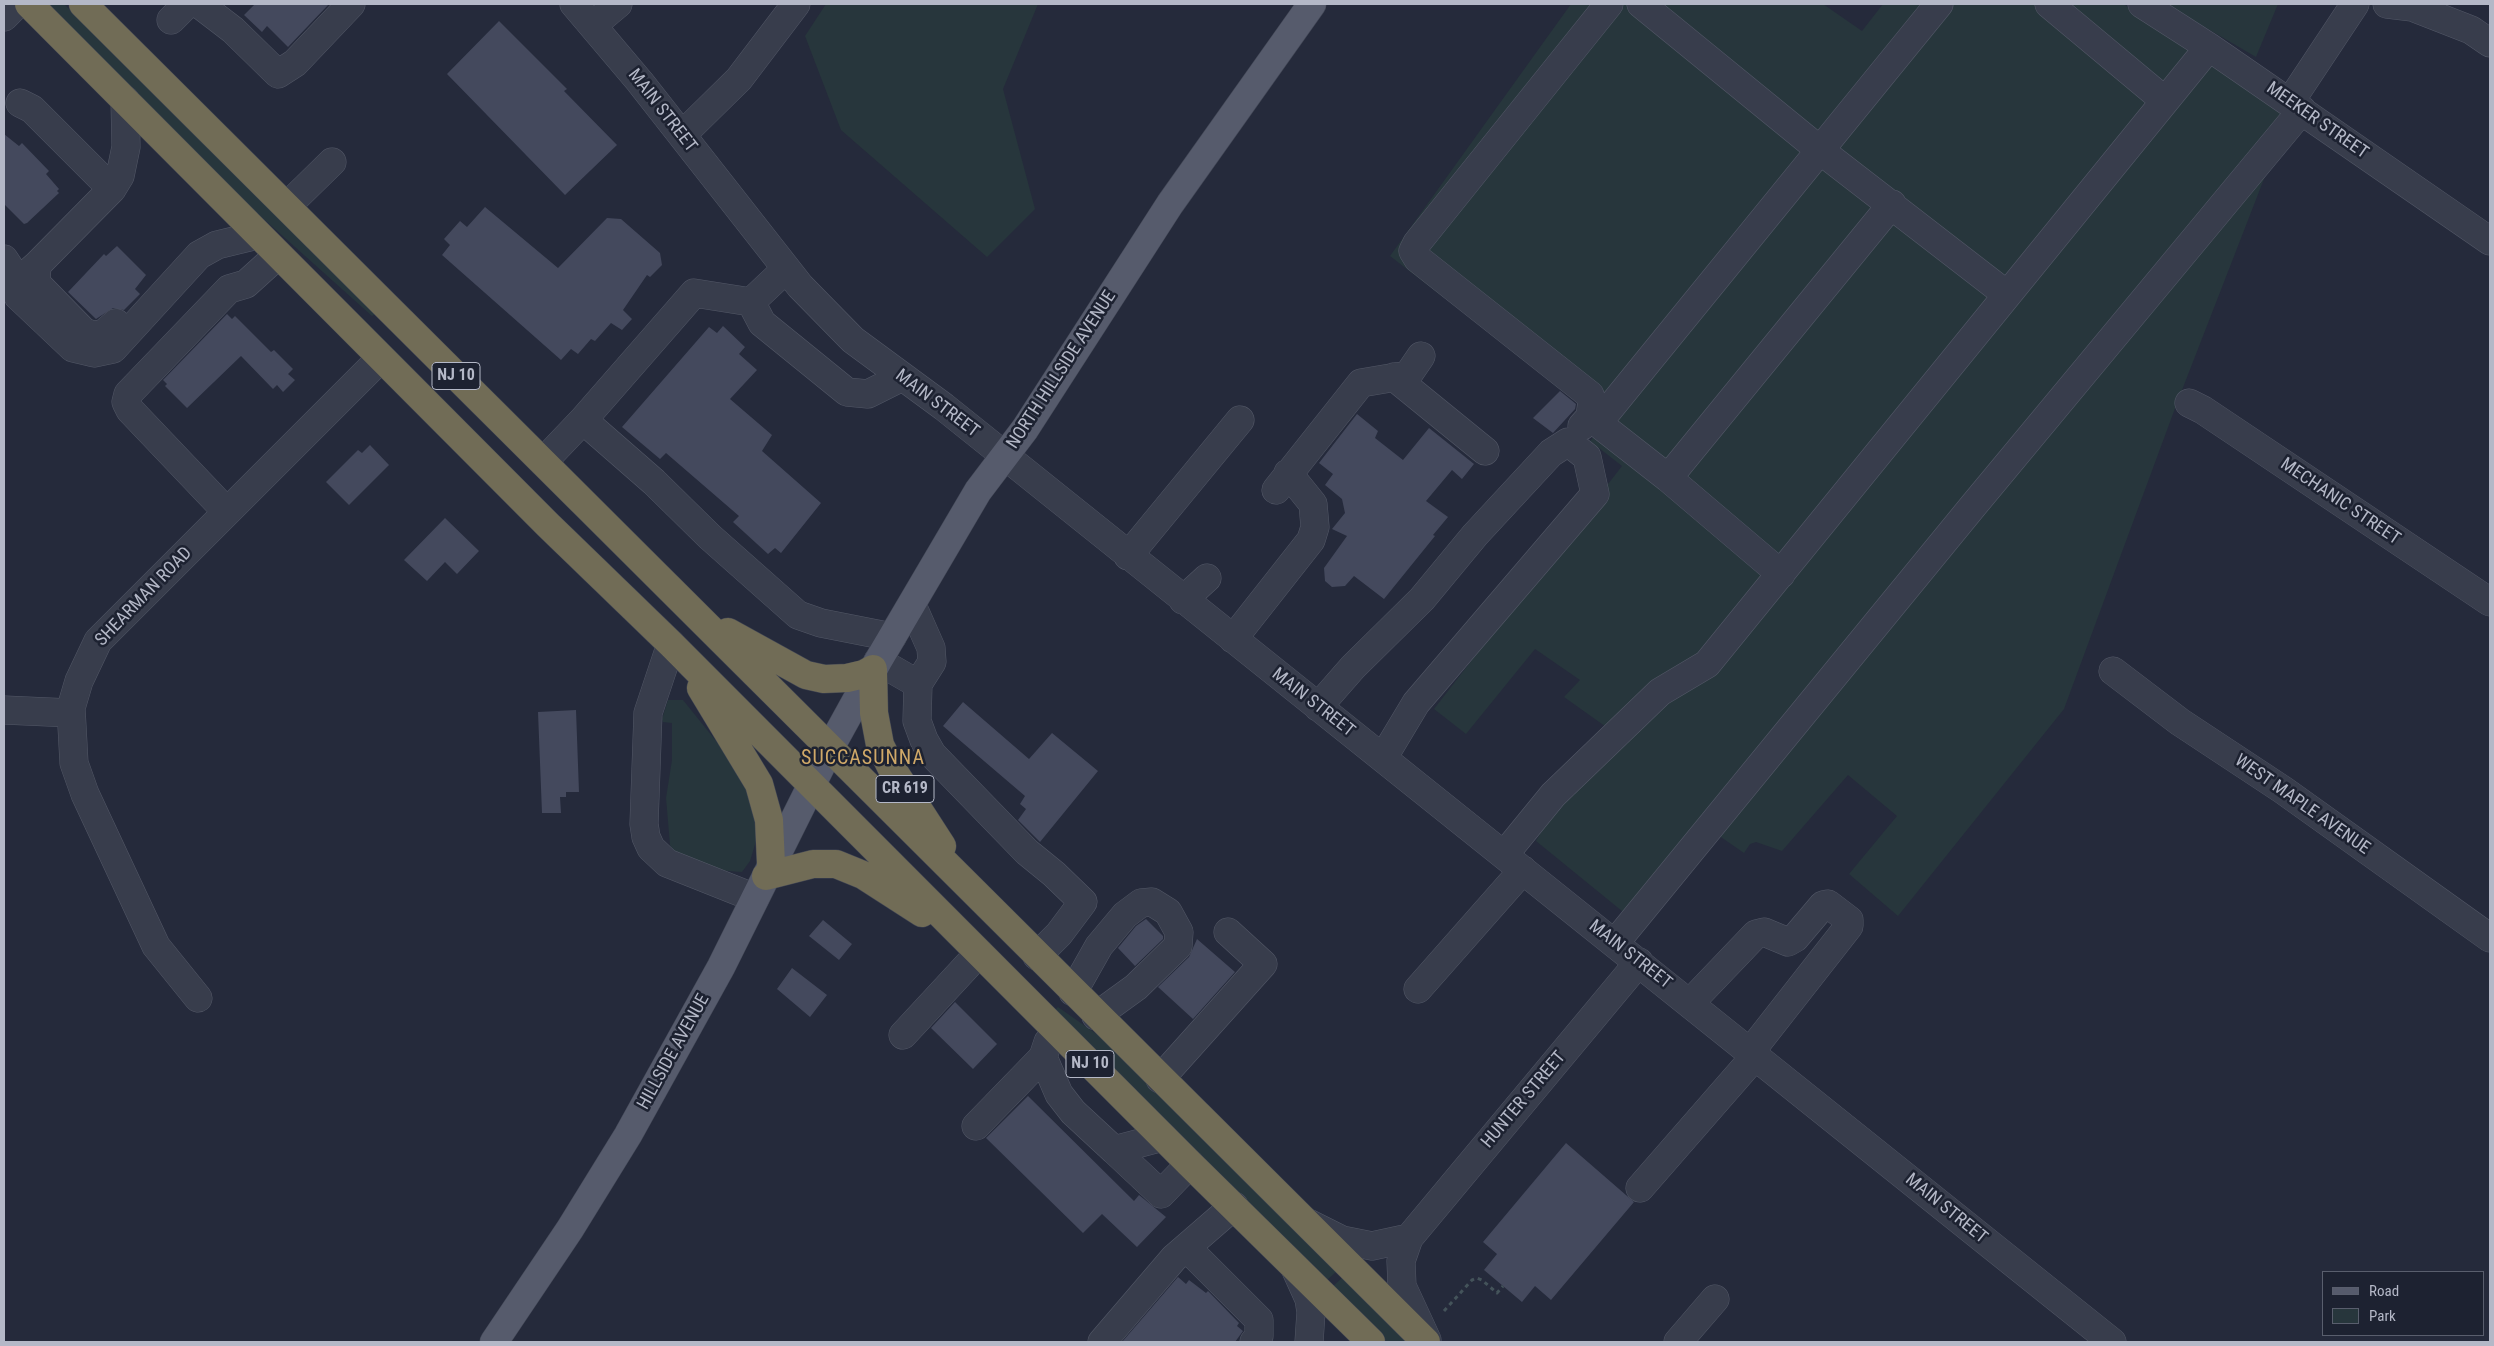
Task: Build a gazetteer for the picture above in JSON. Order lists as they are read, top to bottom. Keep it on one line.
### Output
{"streets":{"highway":["NJ 10","CR 619"],"main road":["NORTH HILLSIDE AVENUE","HILLSIDE AVENUE"],"street":["MAIN STREET","MEEKER STREET","MECHANIC STREET","SHEARMAN ROAD","WEST MAPLE AVENUE","HUNTER STREET"]},"crossings":[["MAIN STREET","NORTH HILLSIDE AVENUE"],["MAIN STREET","HUNTER STREET"],["NORTH HILLSIDE AVENUE","NJ 10"],["NORTH HILLSIDE AVENUE","CR 619"],["NORTH HILLSIDE AVENUE","HILLSIDE AVENUE"],["NJ 10","SHEARMAN ROAD"],["NJ 10","CR 619"],["NJ 10","HILLSIDE AVENUE"],["NJ 10","HUNTER STREET"]],"districts":["SUCCASUNNA"],"legend":["Road","Park"]}
